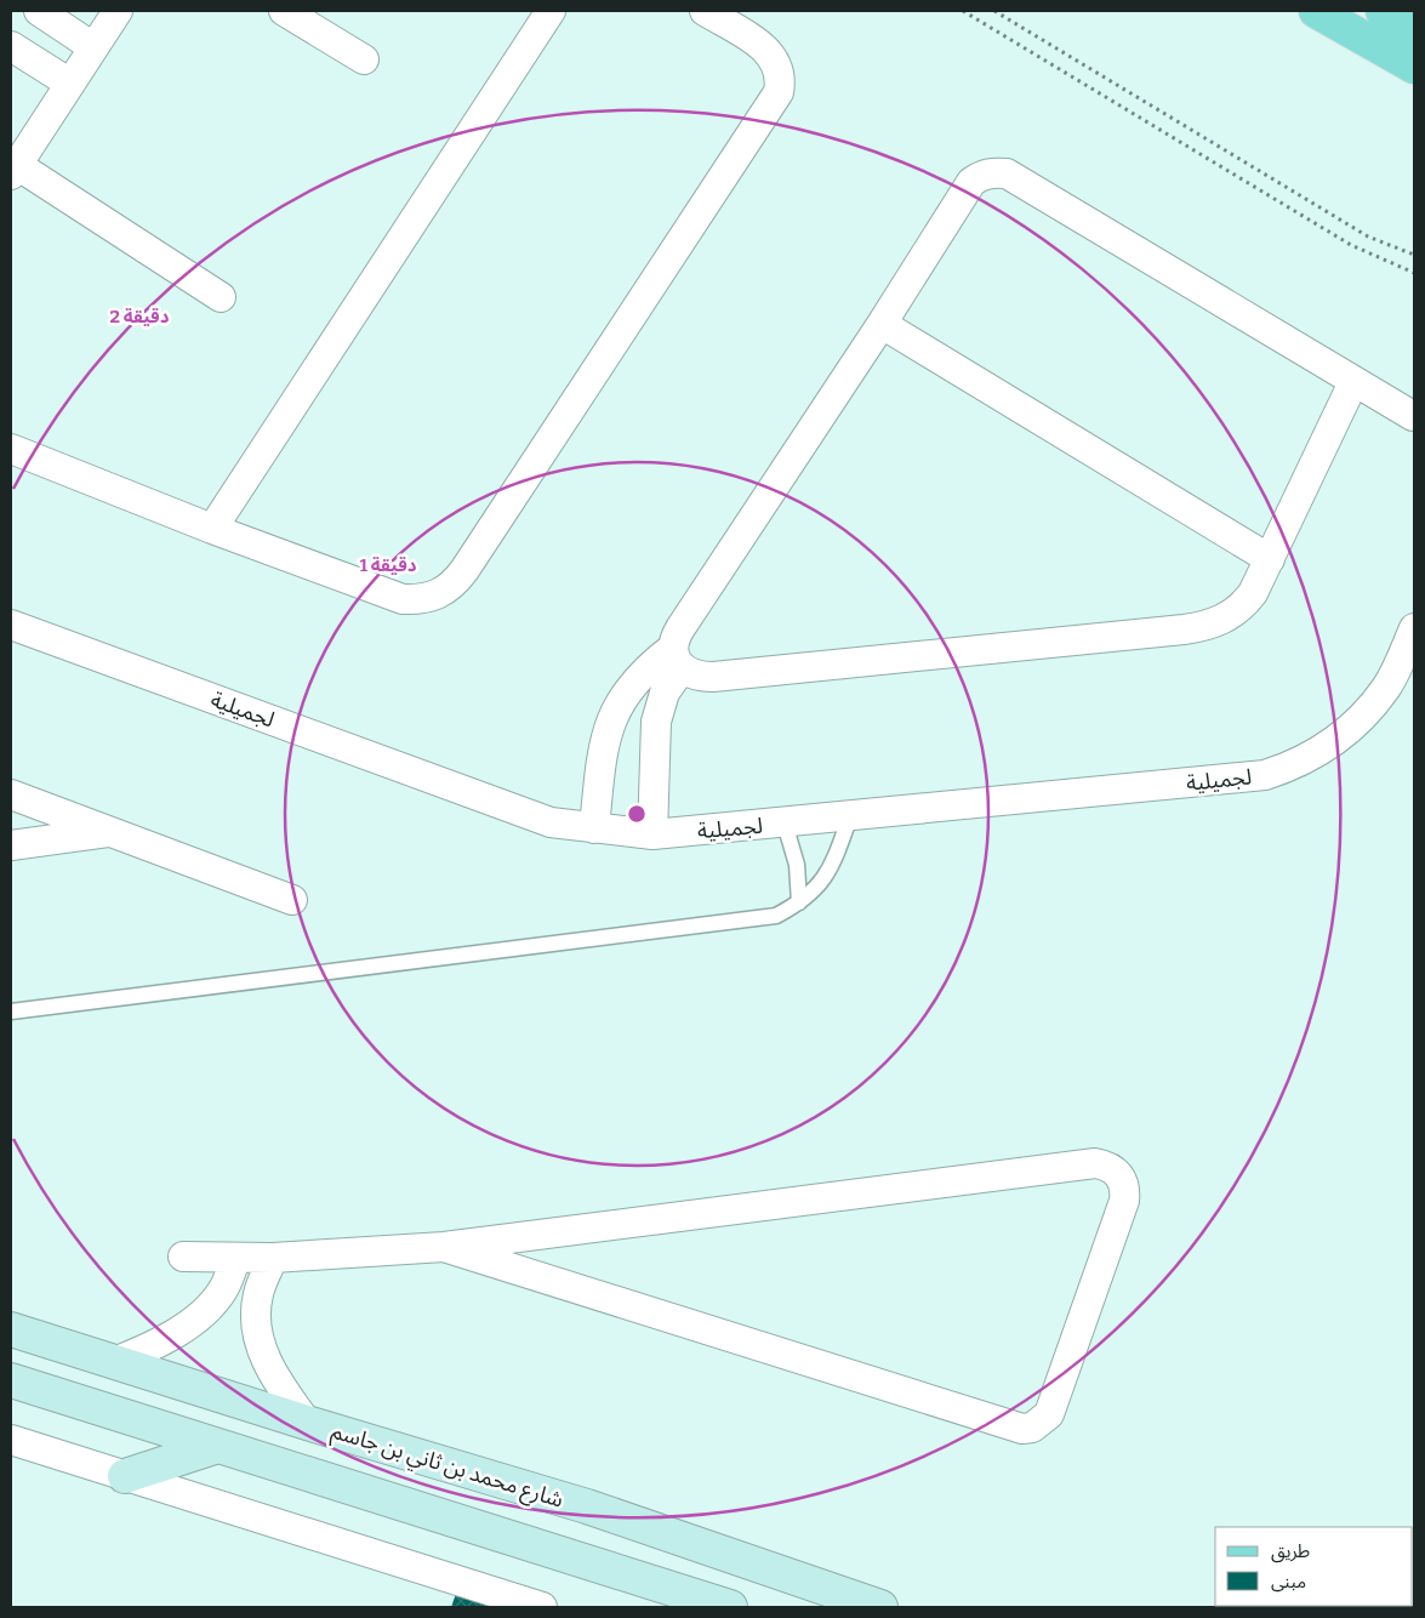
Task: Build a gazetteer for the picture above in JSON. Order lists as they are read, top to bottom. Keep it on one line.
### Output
{"streets":{"main road":["شارع محمد بن ثاني بن جاسم"],"street":["لجميلية"]},"legend":["طريق","مبنى"],"rings":["2 دقيقة","1 دقيقة"]}
